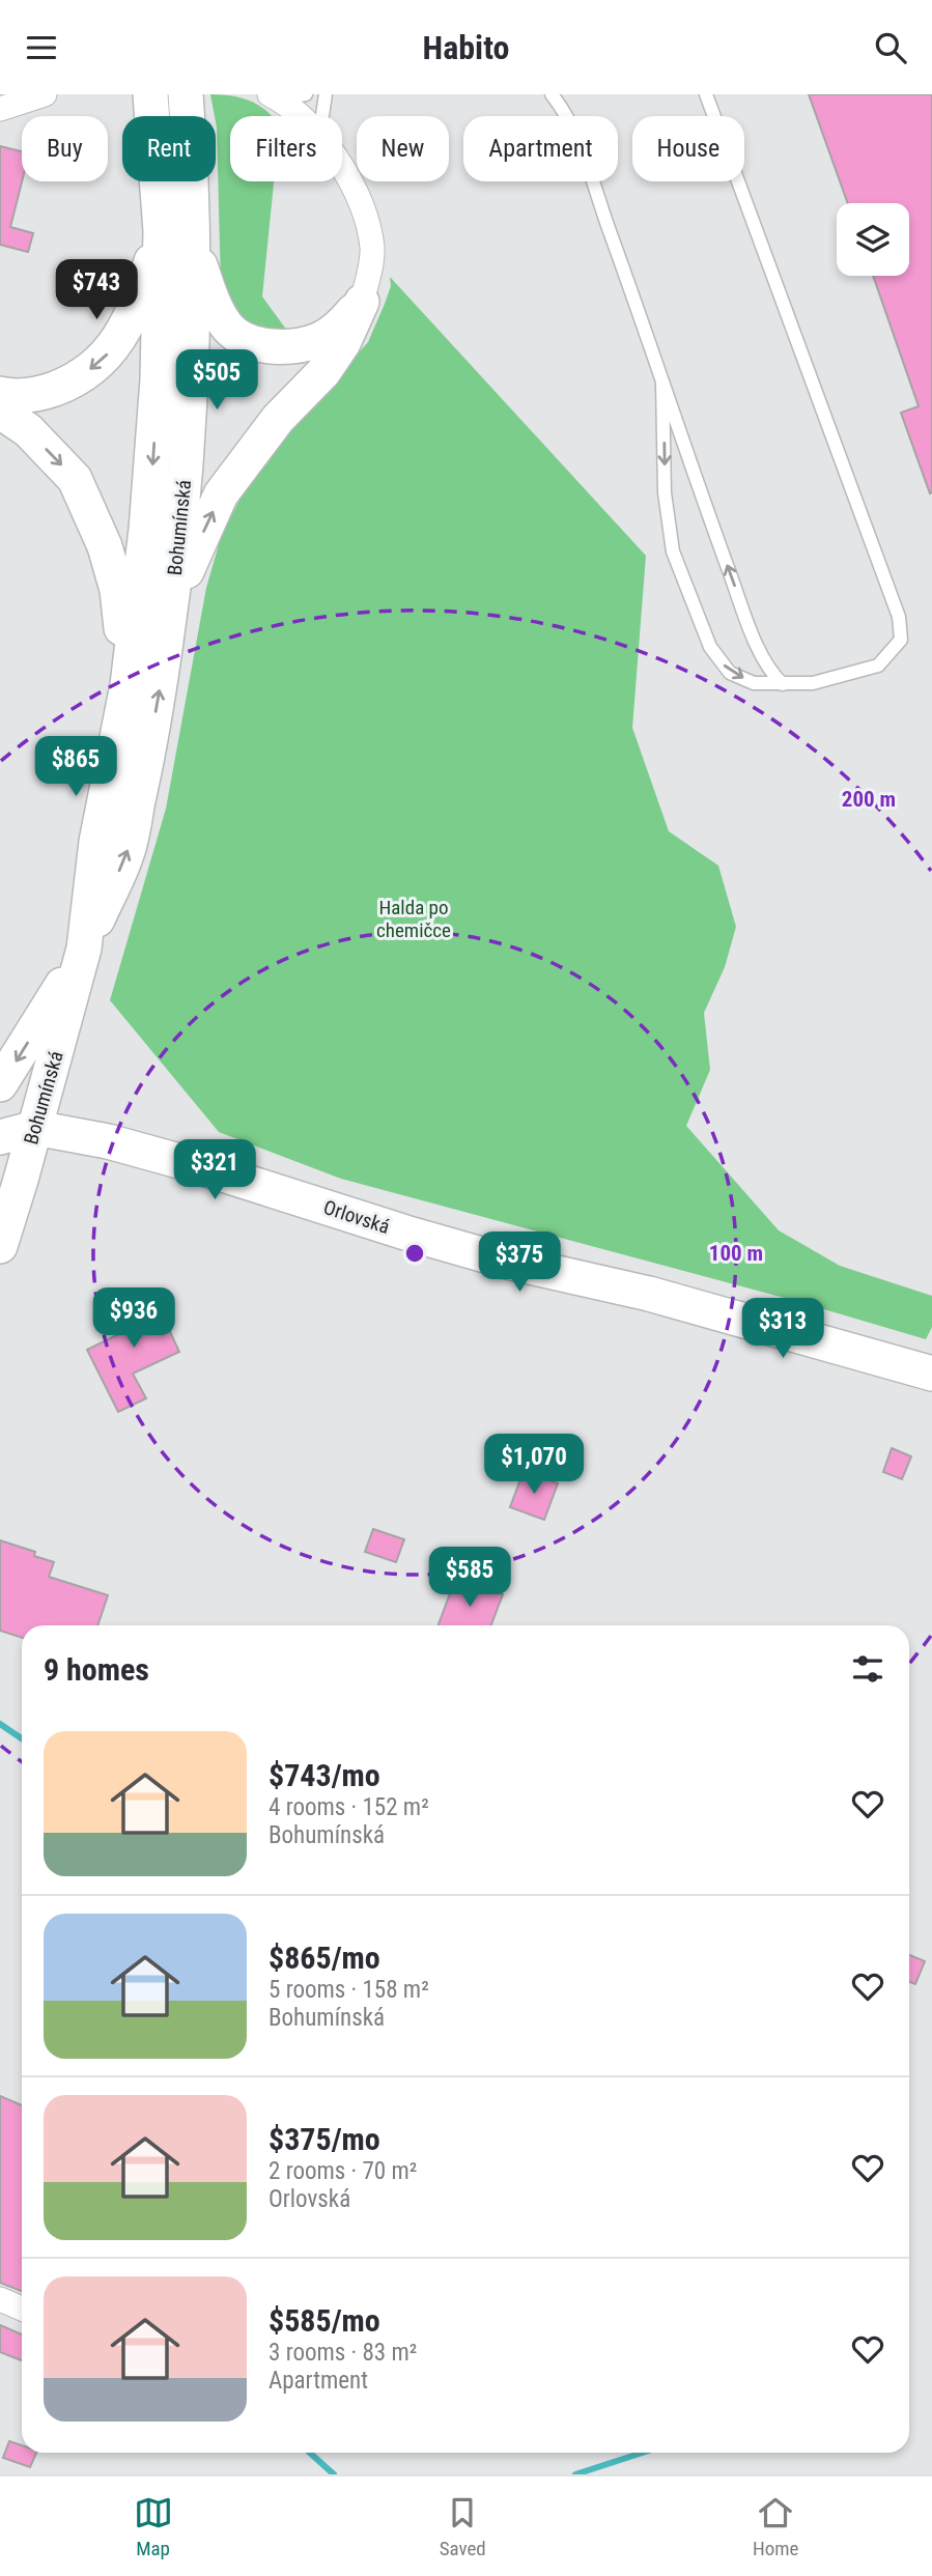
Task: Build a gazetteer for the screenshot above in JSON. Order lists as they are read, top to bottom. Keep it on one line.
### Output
{"streets":{"main road":["Bohumínská","Orlovská"]},"crossings":[["Bohumínská","Orlovská"]],"parks":["Halda po chemičce"],"page":{"header":"Habito","chip":["Buy","Rent","Filters","New","Apartment","House"],"price":["$743","$505","$865","$321","$375","$936","$313","$1,070","$585"],"heading":"9 homes","list":[{"name":"$743/mo","note":"4 rooms · 152 m² · Bohumínská"},{"name":"$865/mo","note":"5 rooms · 158 m² · Bohumínská"},{"name":"$375/mo","note":"2 rooms · 70 m² · Orlovská"},{"name":"$585/mo","note":"3 rooms · 83 m² · Apartment"}],"tabs":["Map","Saved","Home"]},"rings":["200 m","100 m"]}
